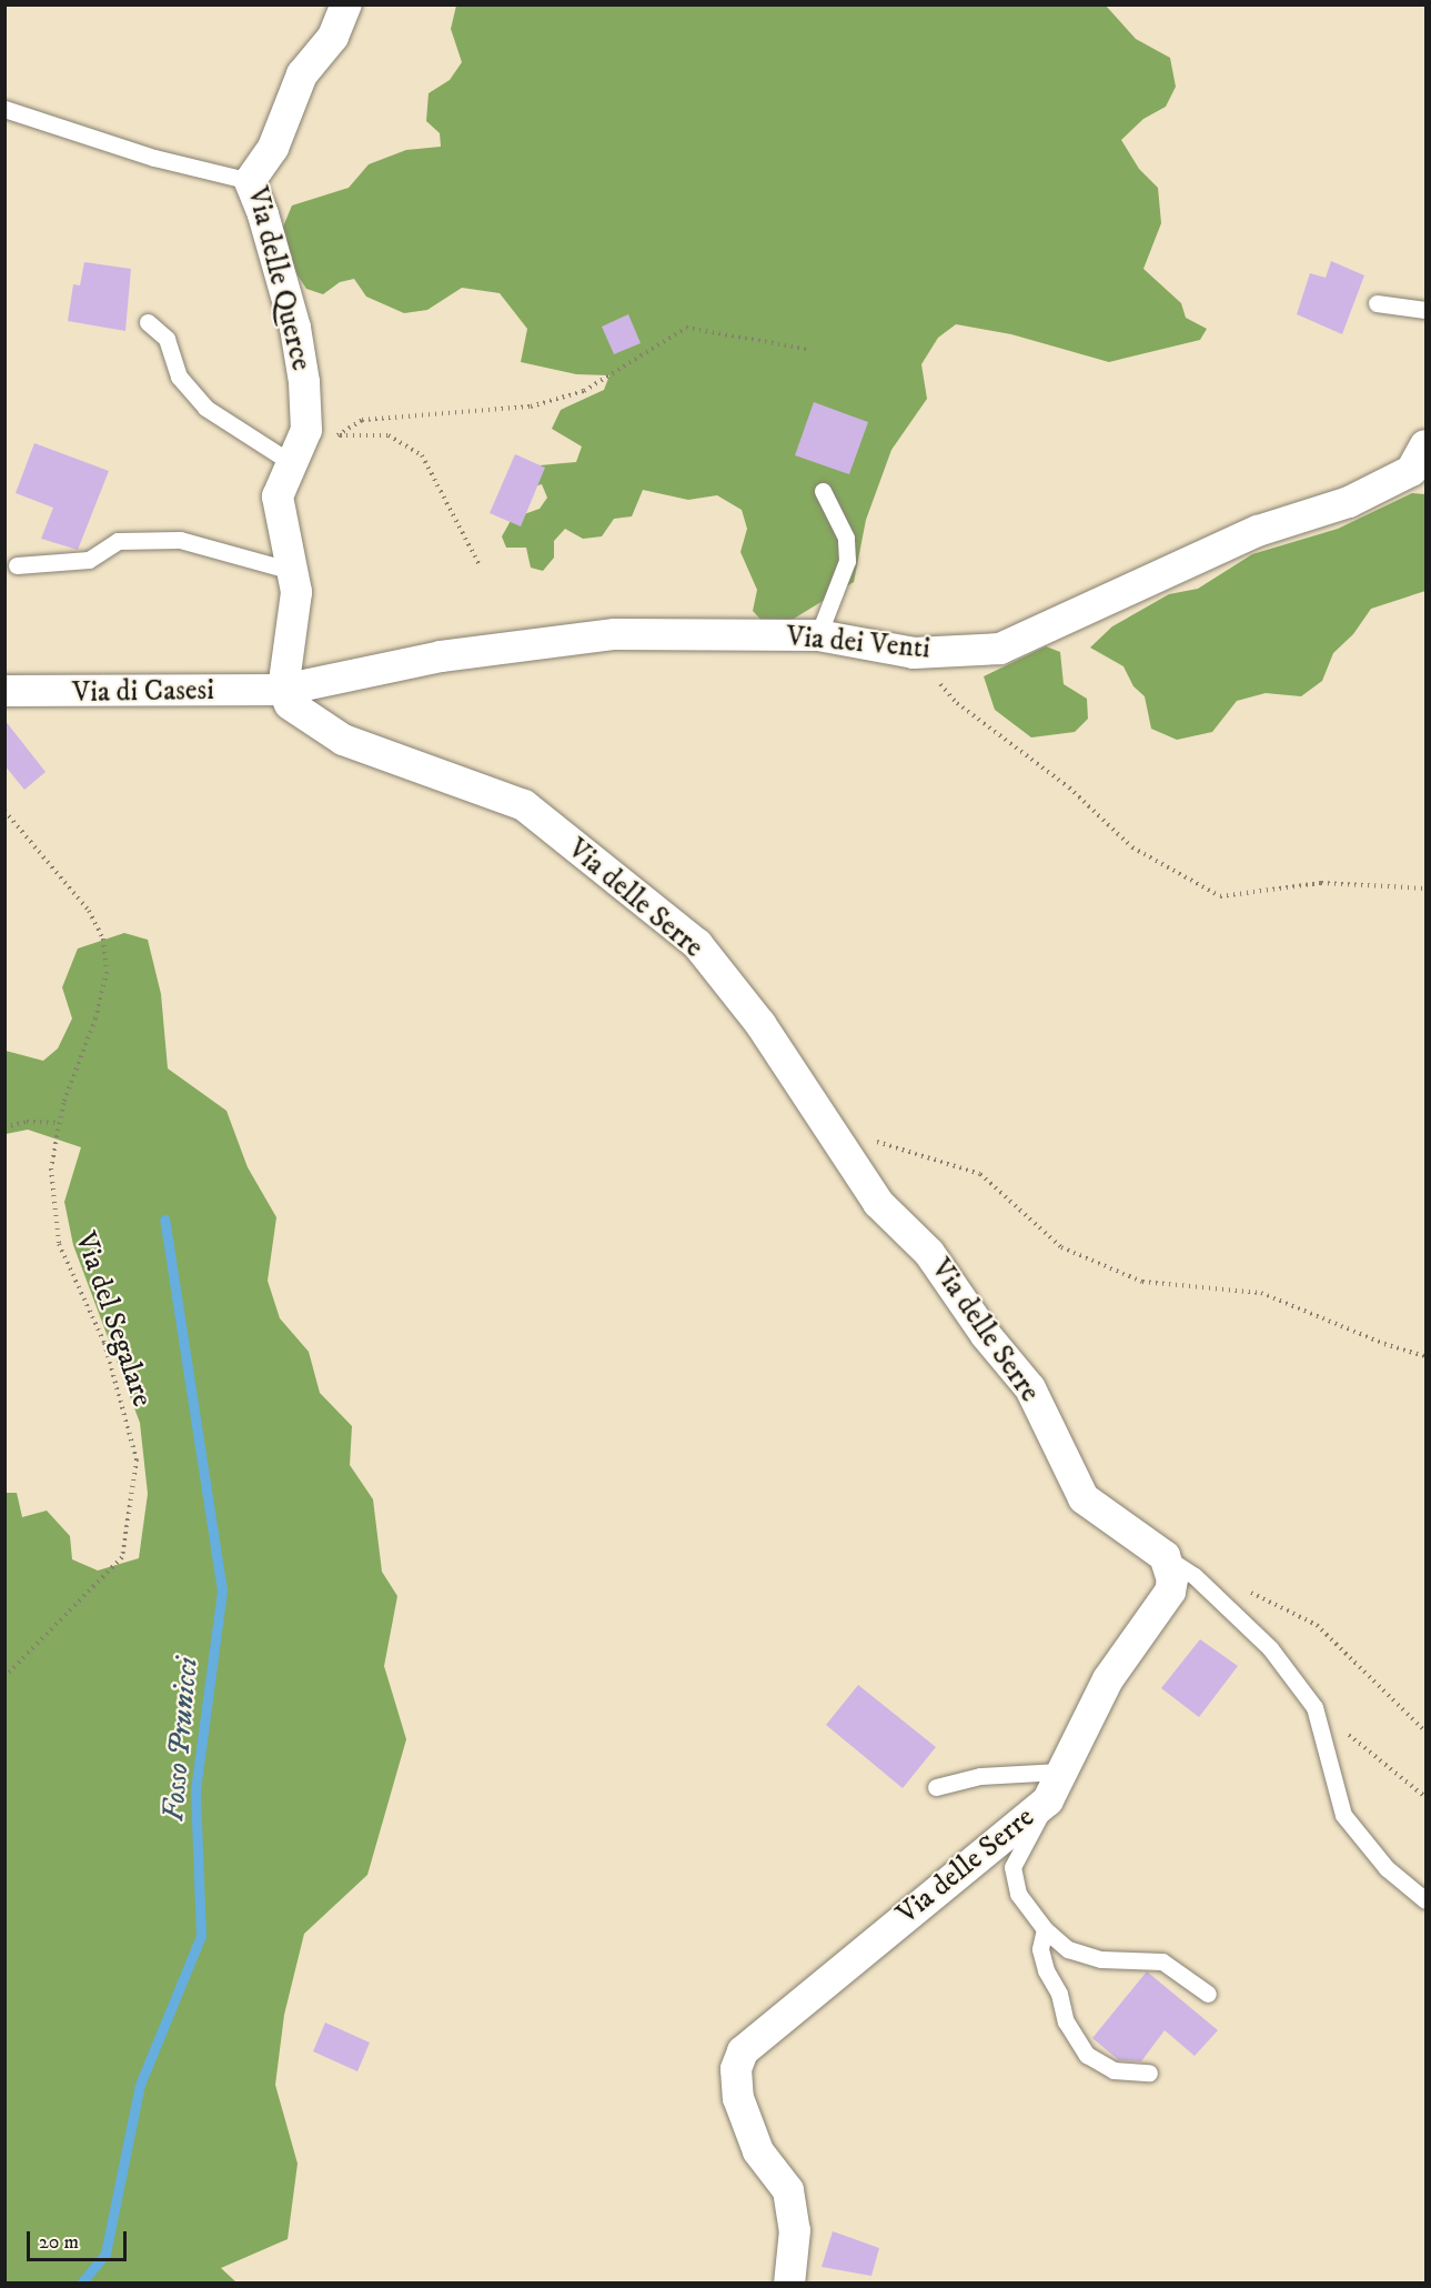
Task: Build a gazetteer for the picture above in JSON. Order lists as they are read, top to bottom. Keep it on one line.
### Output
{"streets":{"street":["Via delle Querce","Via dei Venti","Via di Casesi","Via delle Serre"],"path":["Via del Segalare"]},"crossings":[["Via delle Querce","Via dei Venti"],["Via delle Querce","Via di Casesi"],["Via delle Querce","Via delle Serre"],["Via dei Venti","Via di Casesi"],["Via dei Venti","Via delle Serre"],["Via di Casesi","Via delle Serre"]],"water":["Fosso Prunicci"],"scale_bar":"20 m"}
